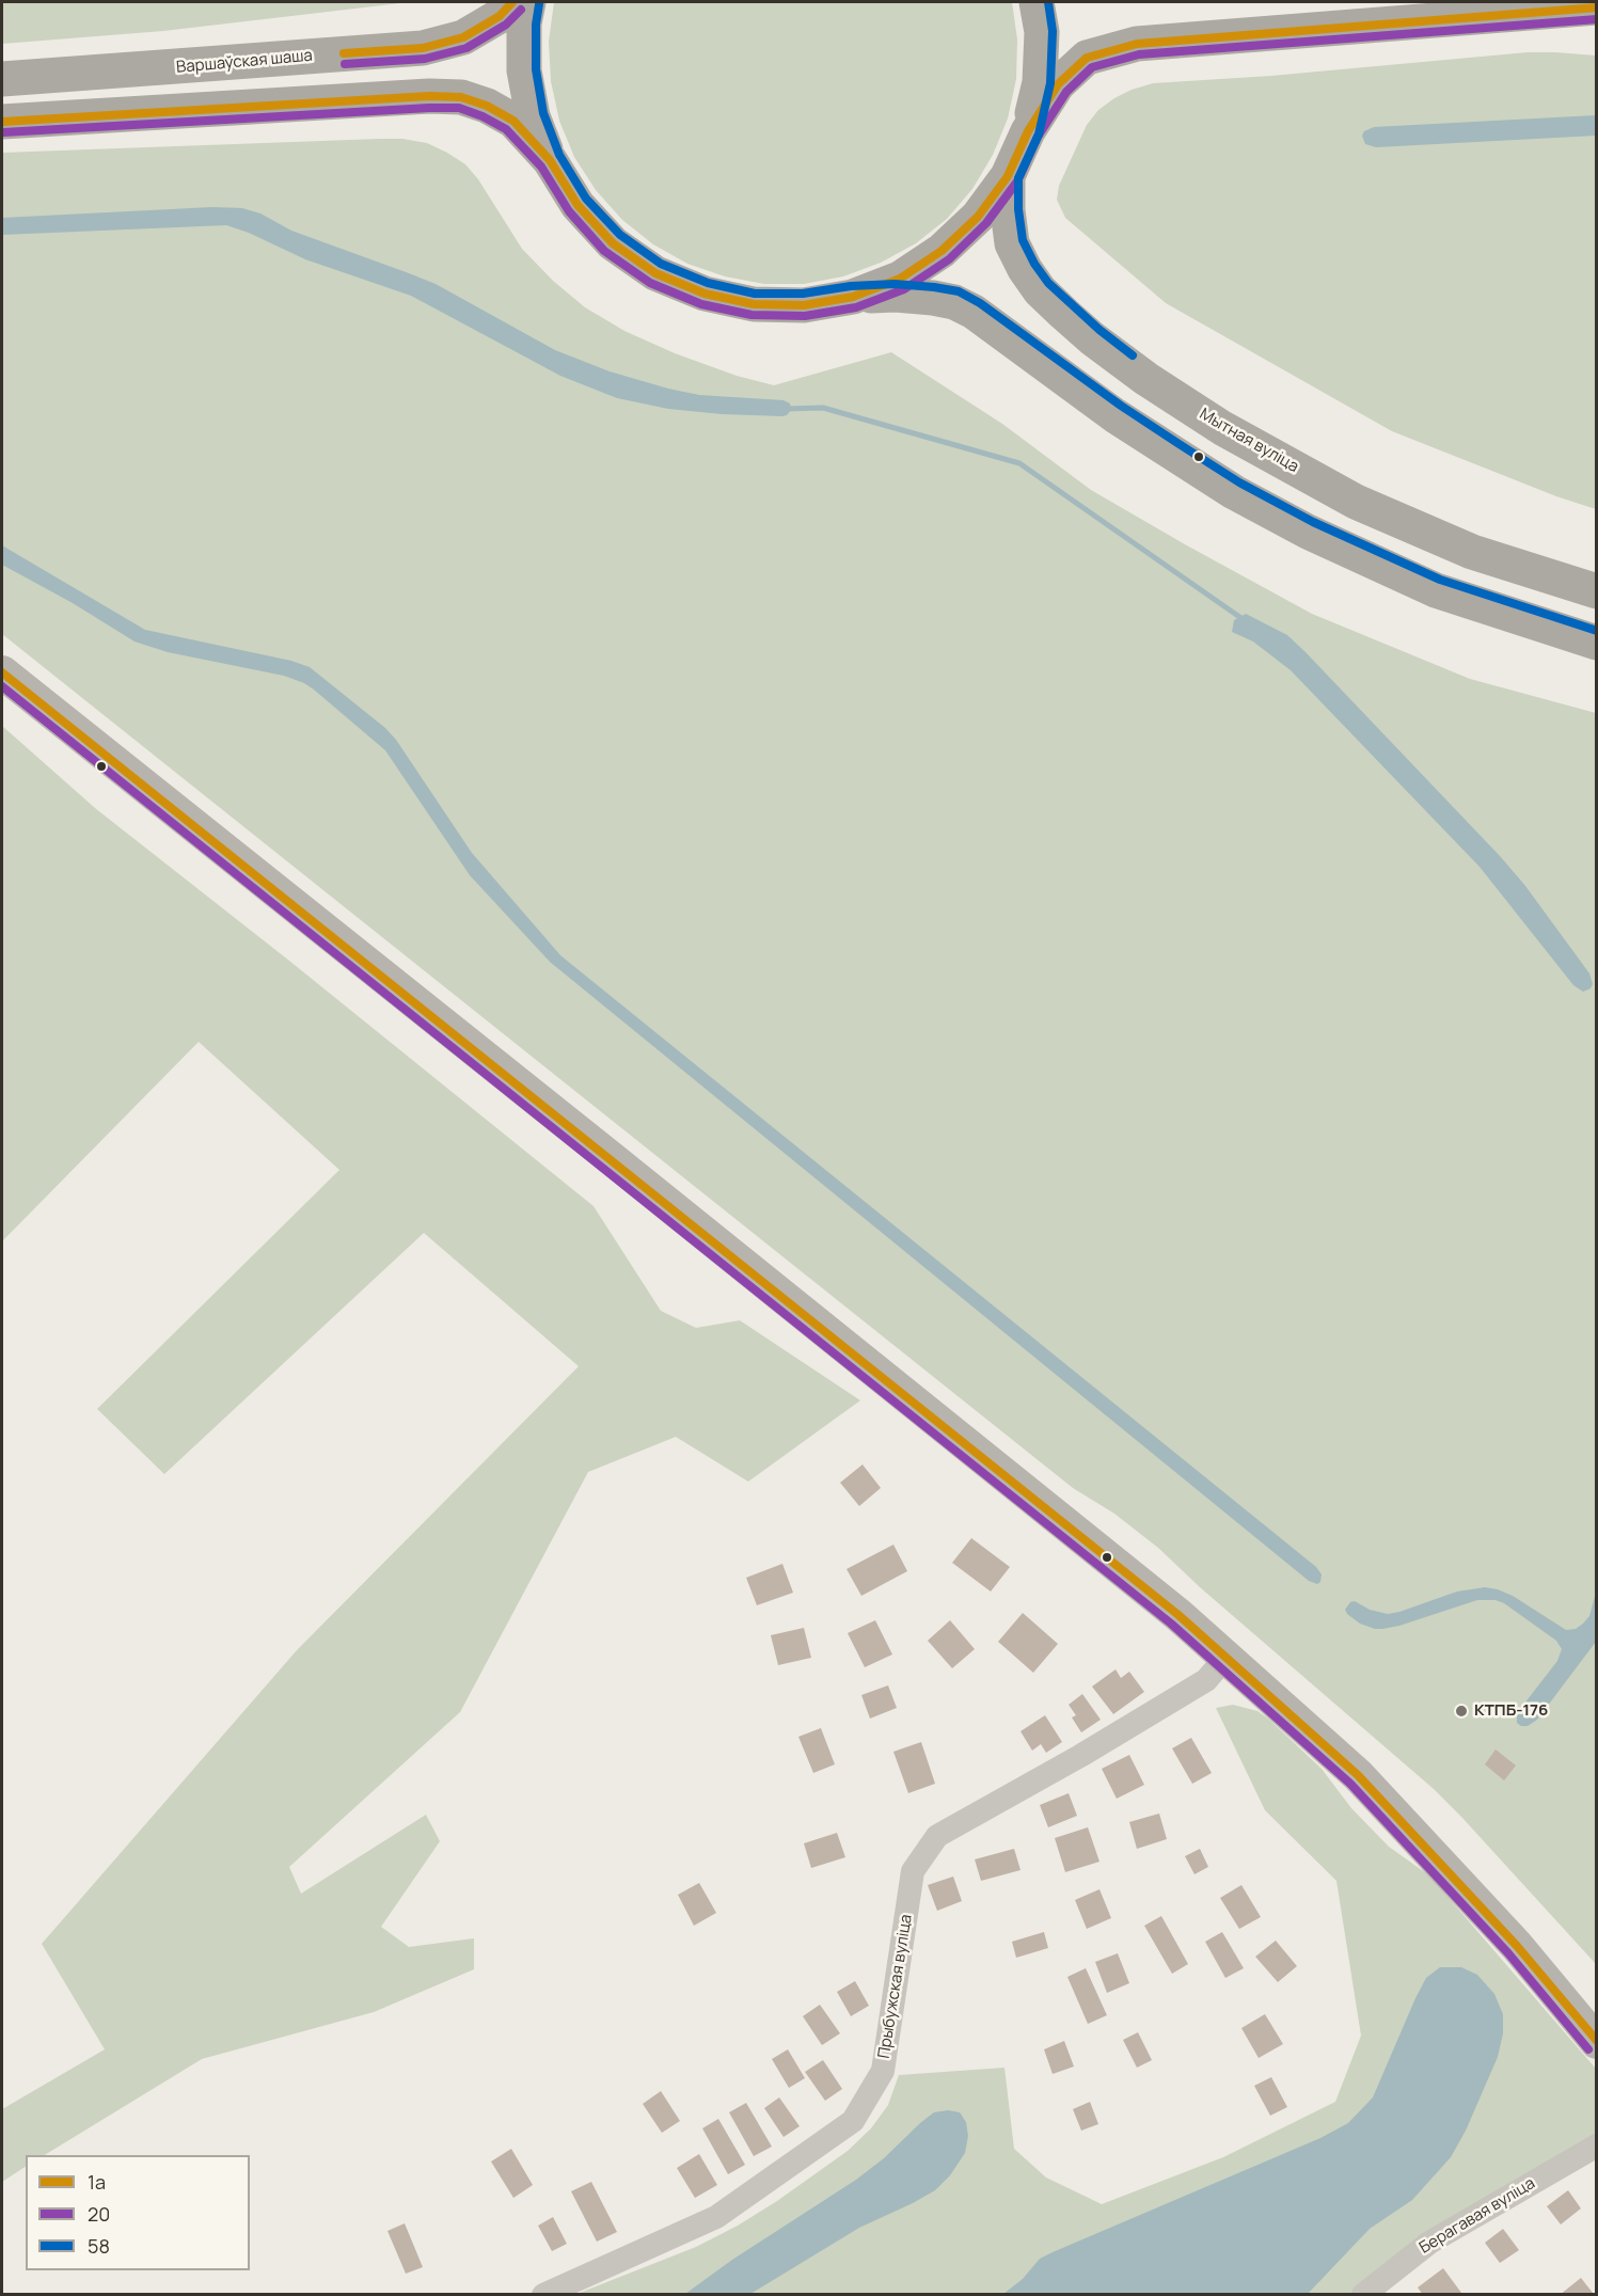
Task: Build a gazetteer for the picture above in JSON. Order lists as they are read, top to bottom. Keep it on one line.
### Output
{"streets":{"highway":["Варшаўская шаша","Мытная вуліца"],"street":["Прыбужская вуліца","Берагавая вуліца"]},"places":["КТПБ-176"],"lines":["transit line 1а","transit line 58","transit line 20"],"legend":["1а","20","58"]}
